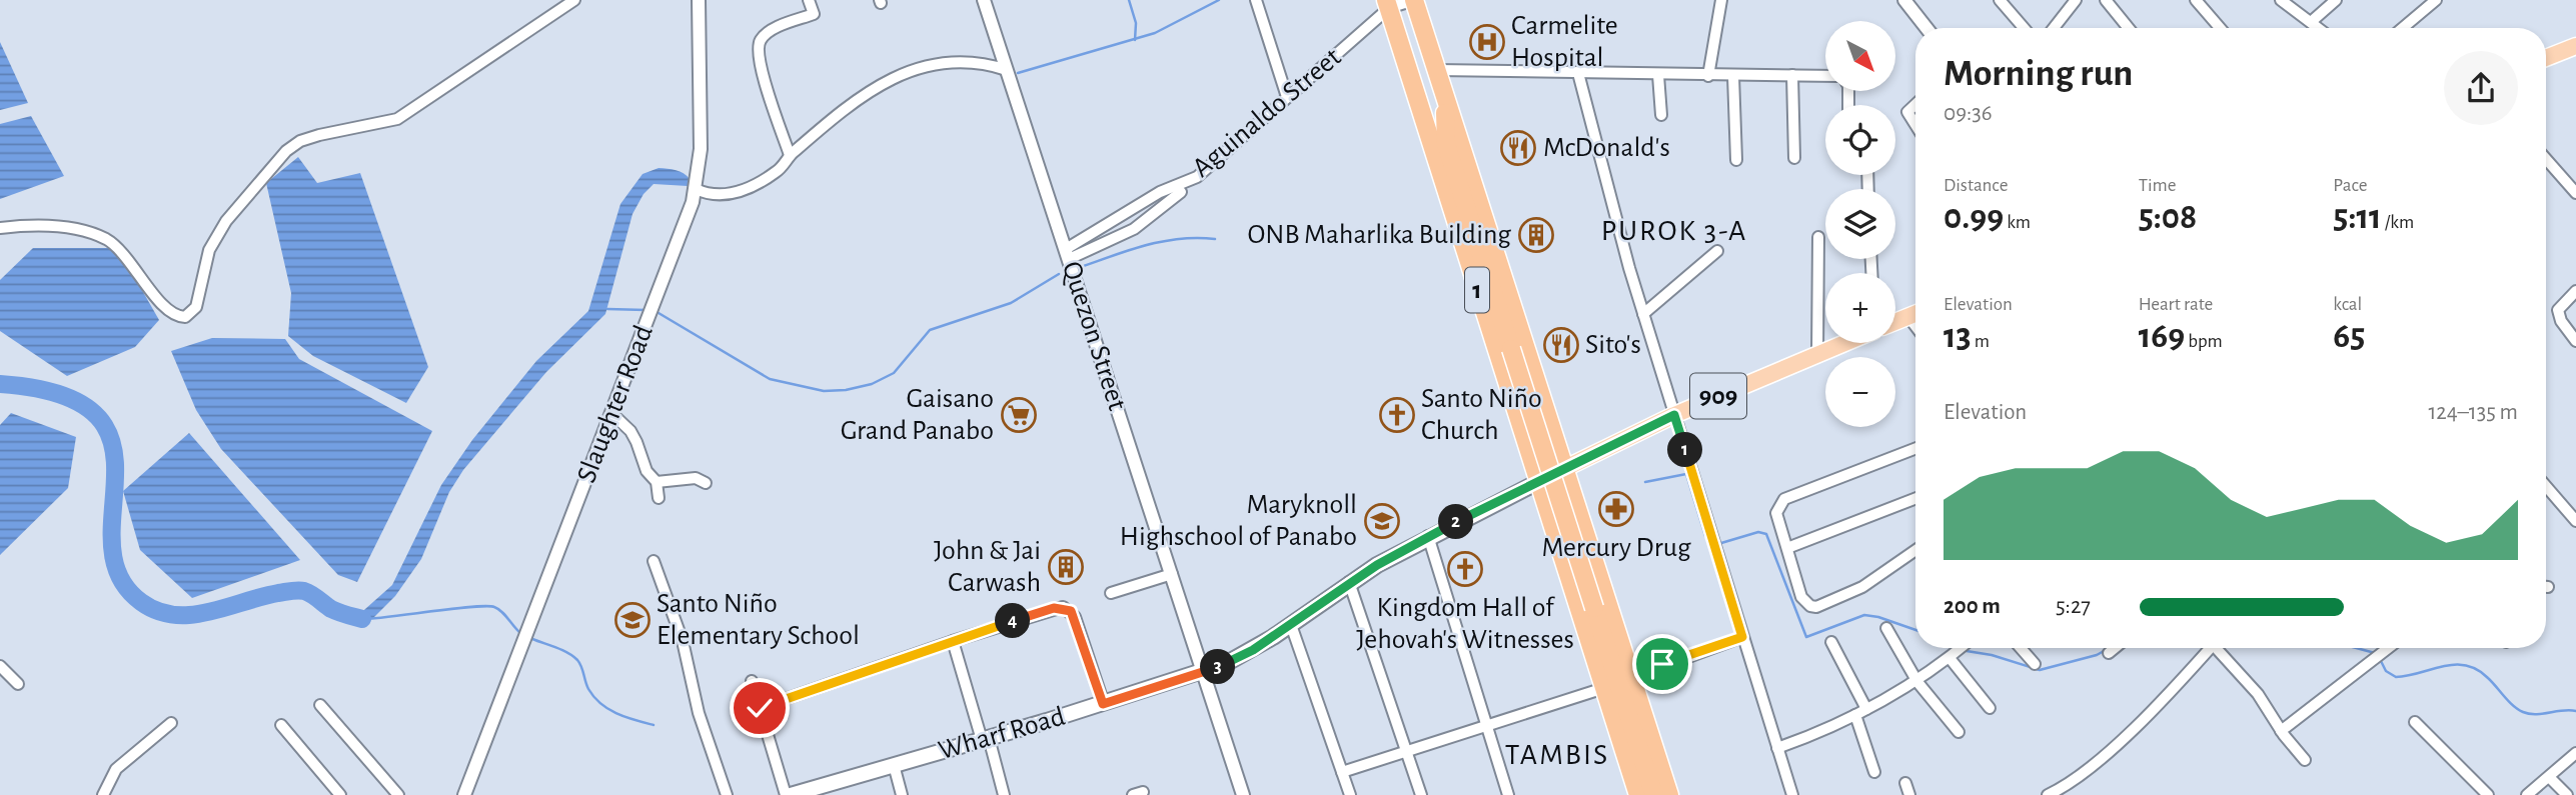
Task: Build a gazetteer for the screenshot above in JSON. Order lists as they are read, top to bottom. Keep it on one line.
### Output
{"streets":{"highway":["1"],"main road":["909","Wharf Road"],"street":["Aguinaldo Street","Quezon Street","Slaughter Road"]},"crossings":[["Aguinaldo Street","1"],["Aguinaldo Street","Quezon Street"],["1","909"],["1","Wharf Road"],["Quezon Street","Wharf Road"],["909","Wharf Road"]],"districts":["PUROK 3-A","TAMBIS"],"places":{"hospital":["Carmelite Hospital"],"restaurant":["McDonald's","Sito's"],"building":["ONB Maharlika Building","John & Jai Carwash"],"supermarket":["Gaisano Grand Panabo"],"church":["Santo Niño Church","Kingdom Hall of Jehovah's Witnesses"],"pharmacy":["Mercury Drug"],"school or university":["Maryknoll Highschool of Panabo","Santo Niño Elementary School"]},"north":"bottom right","page":{"map_buttons":["+","−"],"heading":["Morning run","09:36"],"stats":[["Distance","0.99 km"],["Time","5:08"],["Pace","5:11 /km"],["Elevation","13 m"],["Heart rate","169 bpm"],["kcal","65"]],"chart":["Elevation","124–135 m"],"pins":["1","2","4","3"],"list":[{"name":"200 m","note":"5:27"}]}}
